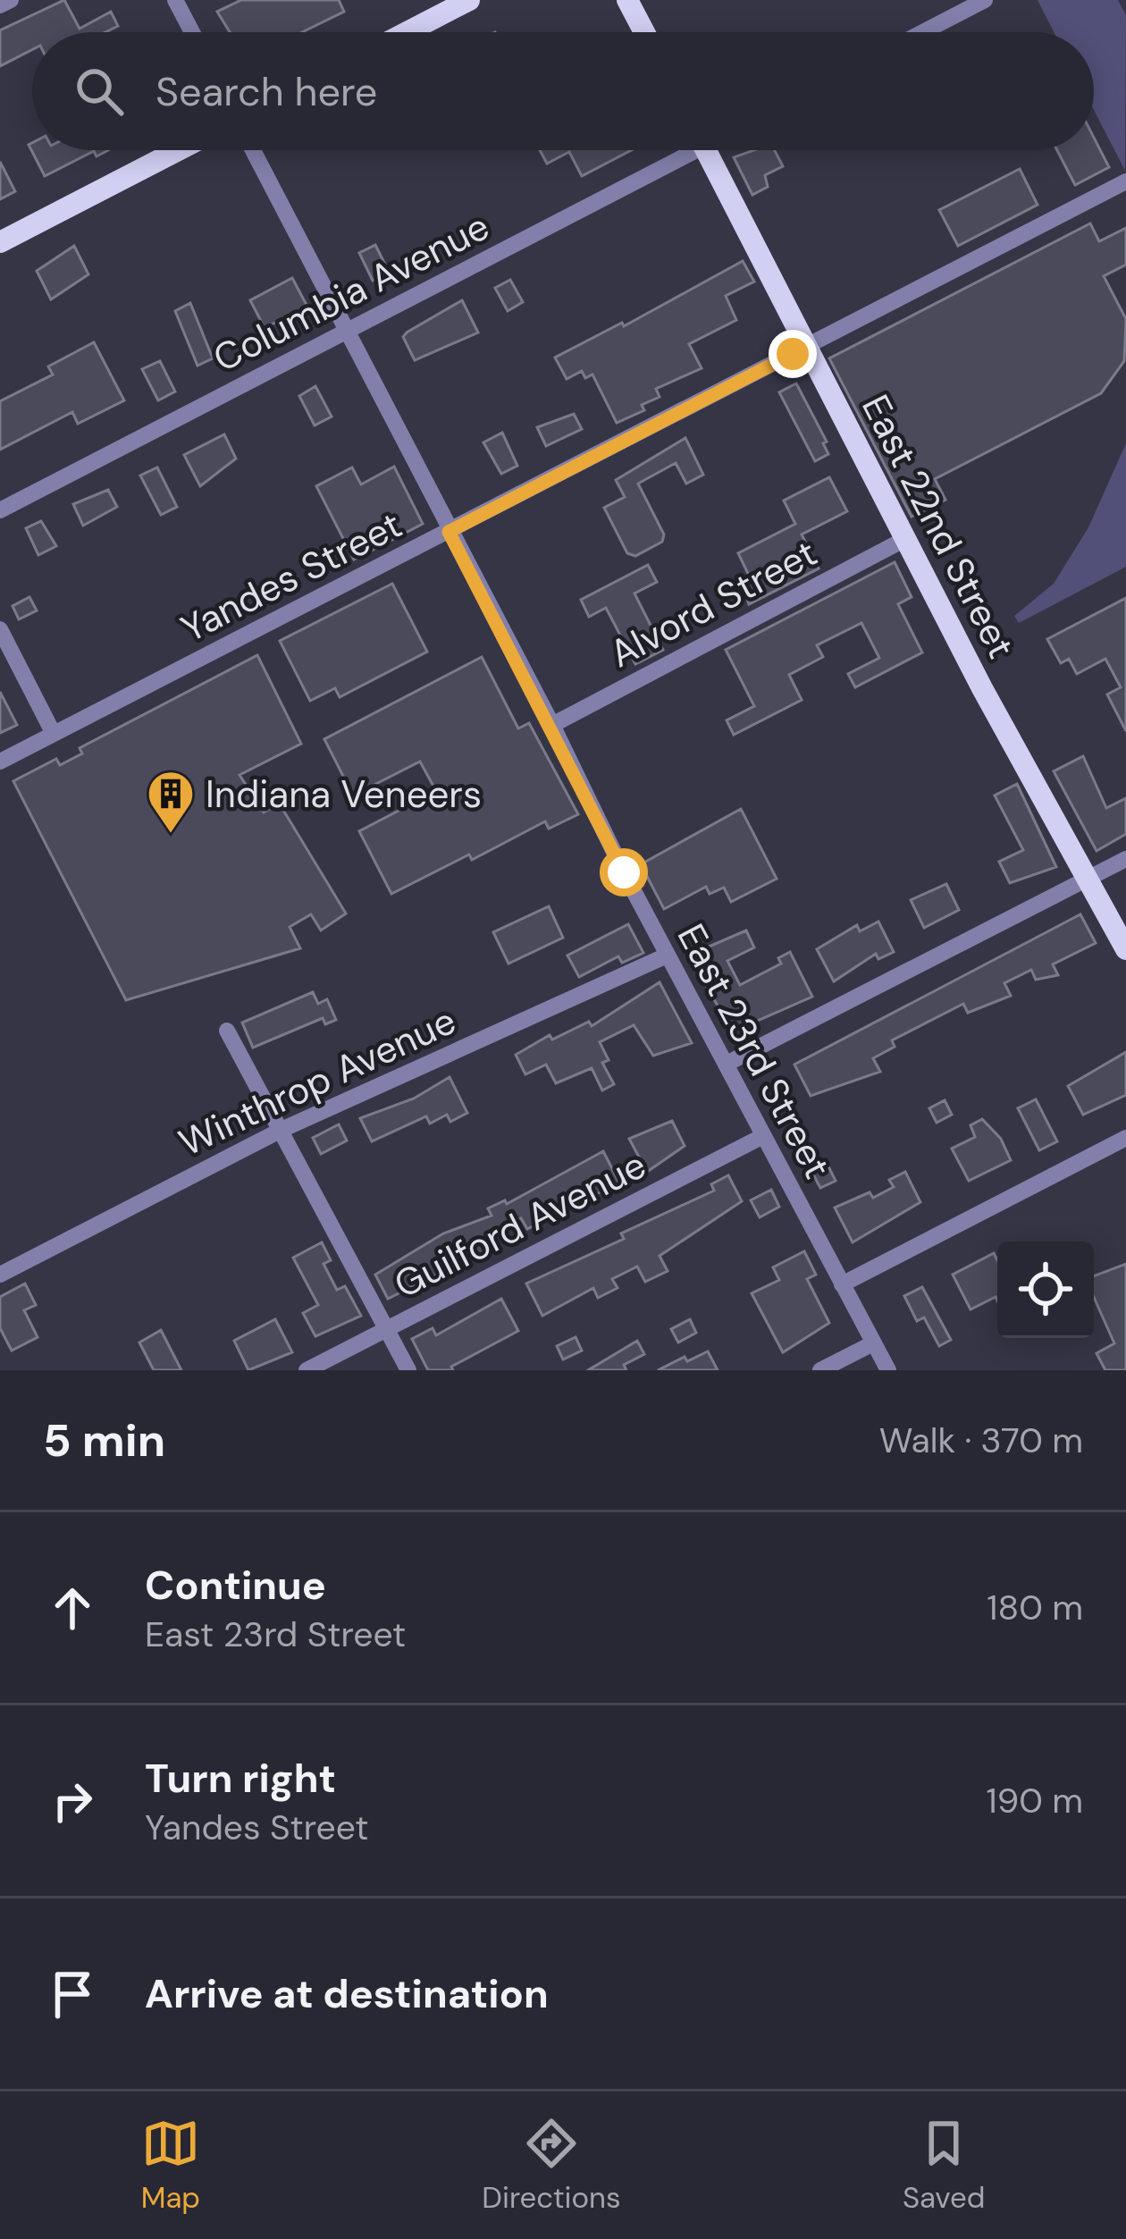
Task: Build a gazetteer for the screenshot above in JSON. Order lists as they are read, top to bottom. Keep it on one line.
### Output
{"streets":{"main road":["East 22nd Street"],"street":["Columbia Avenue","Yandes Street","Alvord Street","East 23rd Street","Winthrop Avenue","Guilford Avenue"]},"crossings":[["Columbia Avenue","East 23rd Street"],["East 22nd Street","Yandes Street"],["East 22nd Street","Alvord Street"],["Yandes Street","East 23rd Street"],["Alvord Street","East 23rd Street"],["East 23rd Street","Winthrop Avenue"],["East 23rd Street","Guilford Avenue"]],"places":{"building":["Indiana Veneers"]},"page":{"search":"Search here","heading":["5 min","Walk · 370 m"],"list":[["Continue","East 23rd Street","180 m"],["Turn right","Yandes Street","190 m"],"Arrive at destination"],"nav":["Map","Directions","Saved"]}}
